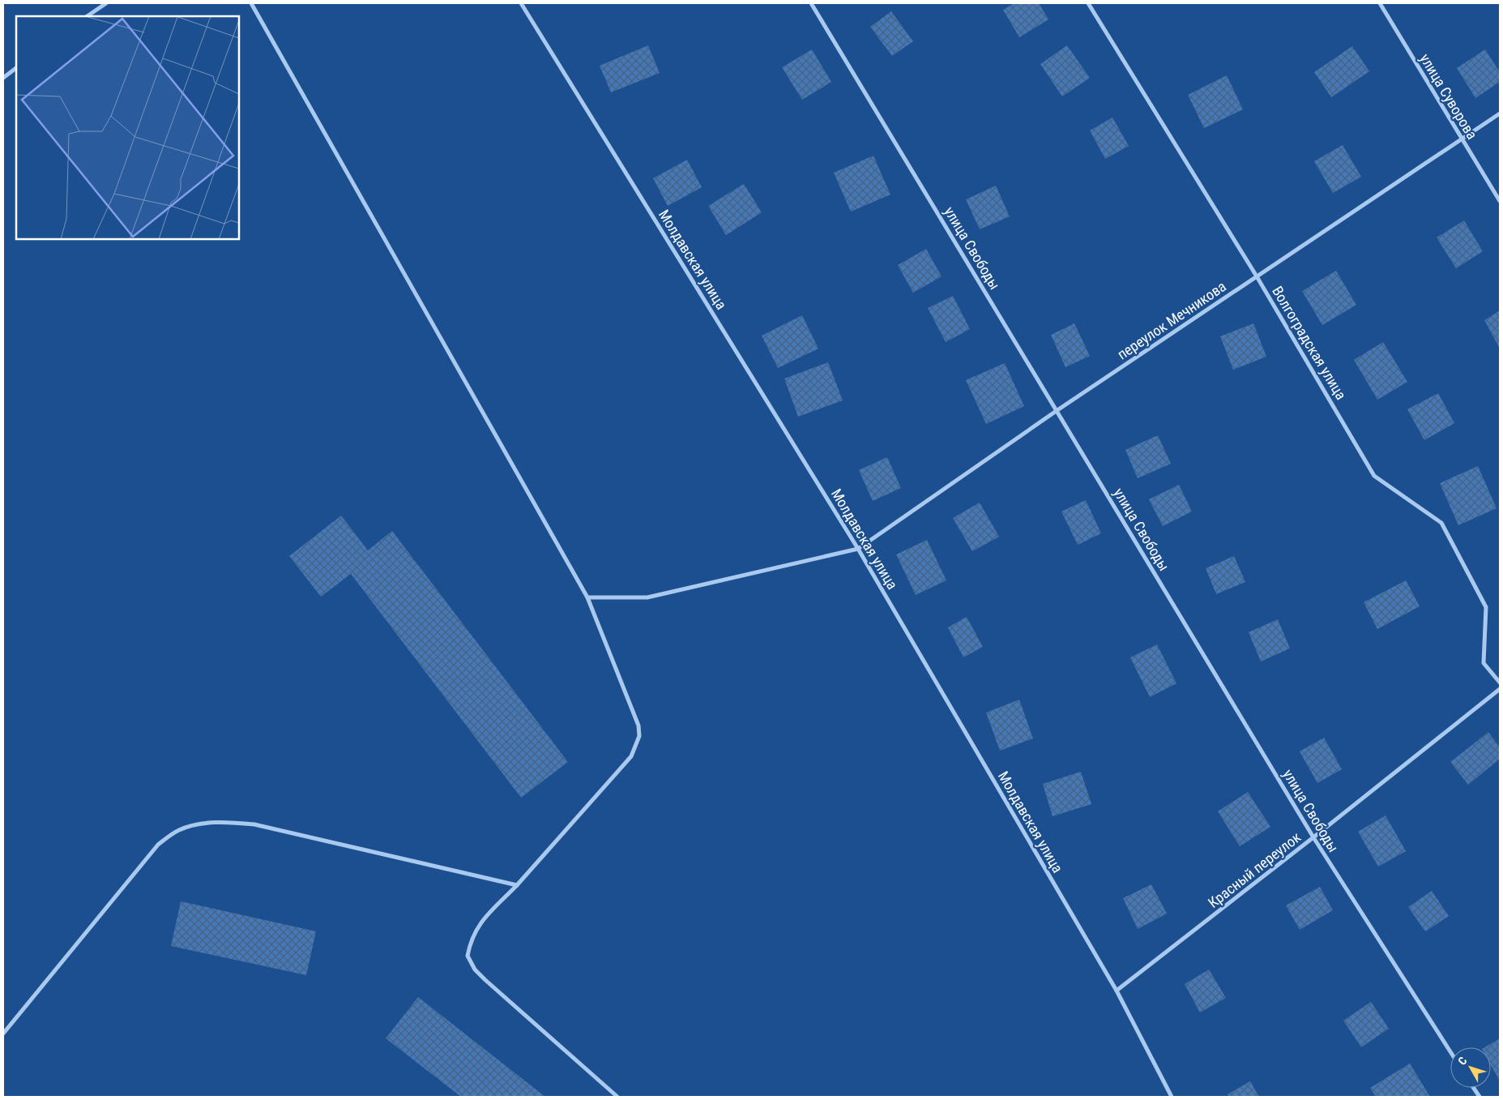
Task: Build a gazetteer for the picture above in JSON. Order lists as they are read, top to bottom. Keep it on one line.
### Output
{"streets":{"street":["улица Суворова","улица Свободы","Молдавская улица","переулок Мечникова","Волгоградская улица","Красный переулок"]},"crossings":[["улица Суворова","переулок Мечникова"],["улица Свободы","переулок Мечникова"],["улица Свободы","Красный переулок"],["Молдавская улица","переулок Мечникова"],["Молдавская улица","Красный переулок"],["переулок Мечникова","Волгоградская улица"]],"north":"top left"}
